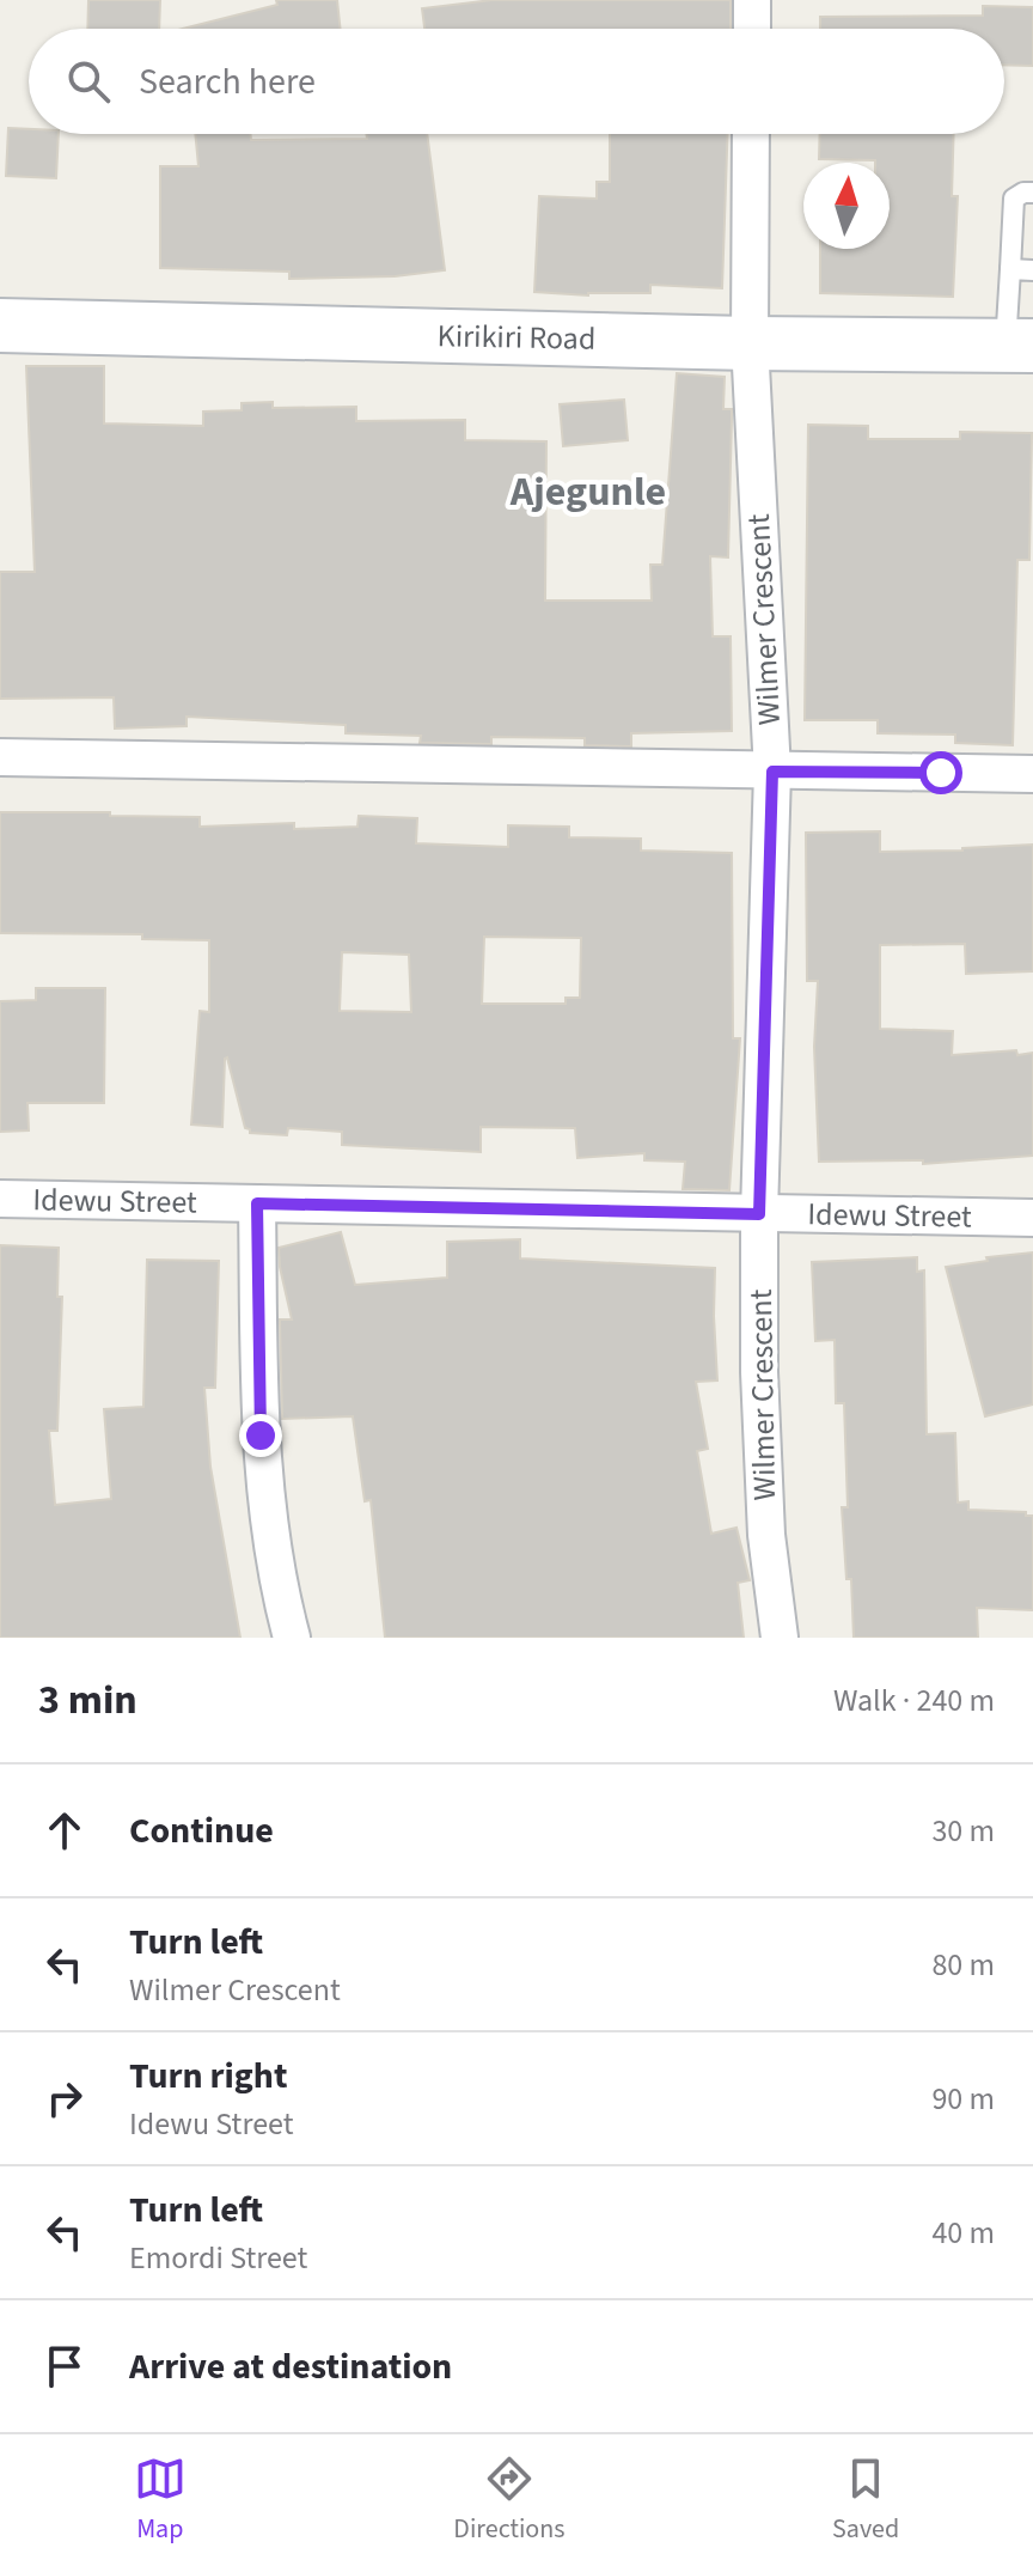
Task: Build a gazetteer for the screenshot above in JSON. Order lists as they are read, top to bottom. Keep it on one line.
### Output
{"streets":{"main road":["Kirikiri Road"],"street":["Wilmer Crescent","Idewu Street"]},"crossings":[["Kirikiri Road","Wilmer Crescent"],["Wilmer Crescent","Idewu Street"]],"districts":["Ajegunle"],"north":"top","page":{"search":"Search here","heading":["3 min","Walk · 240 m"],"list":[["Continue","30 m"],["Turn left","Wilmer Crescent","80 m"],["Turn right","Idewu Street","90 m"],["Turn left","Emordi Street","40 m"],"Arrive at destination"],"nav":["Map","Directions","Saved"]}}
